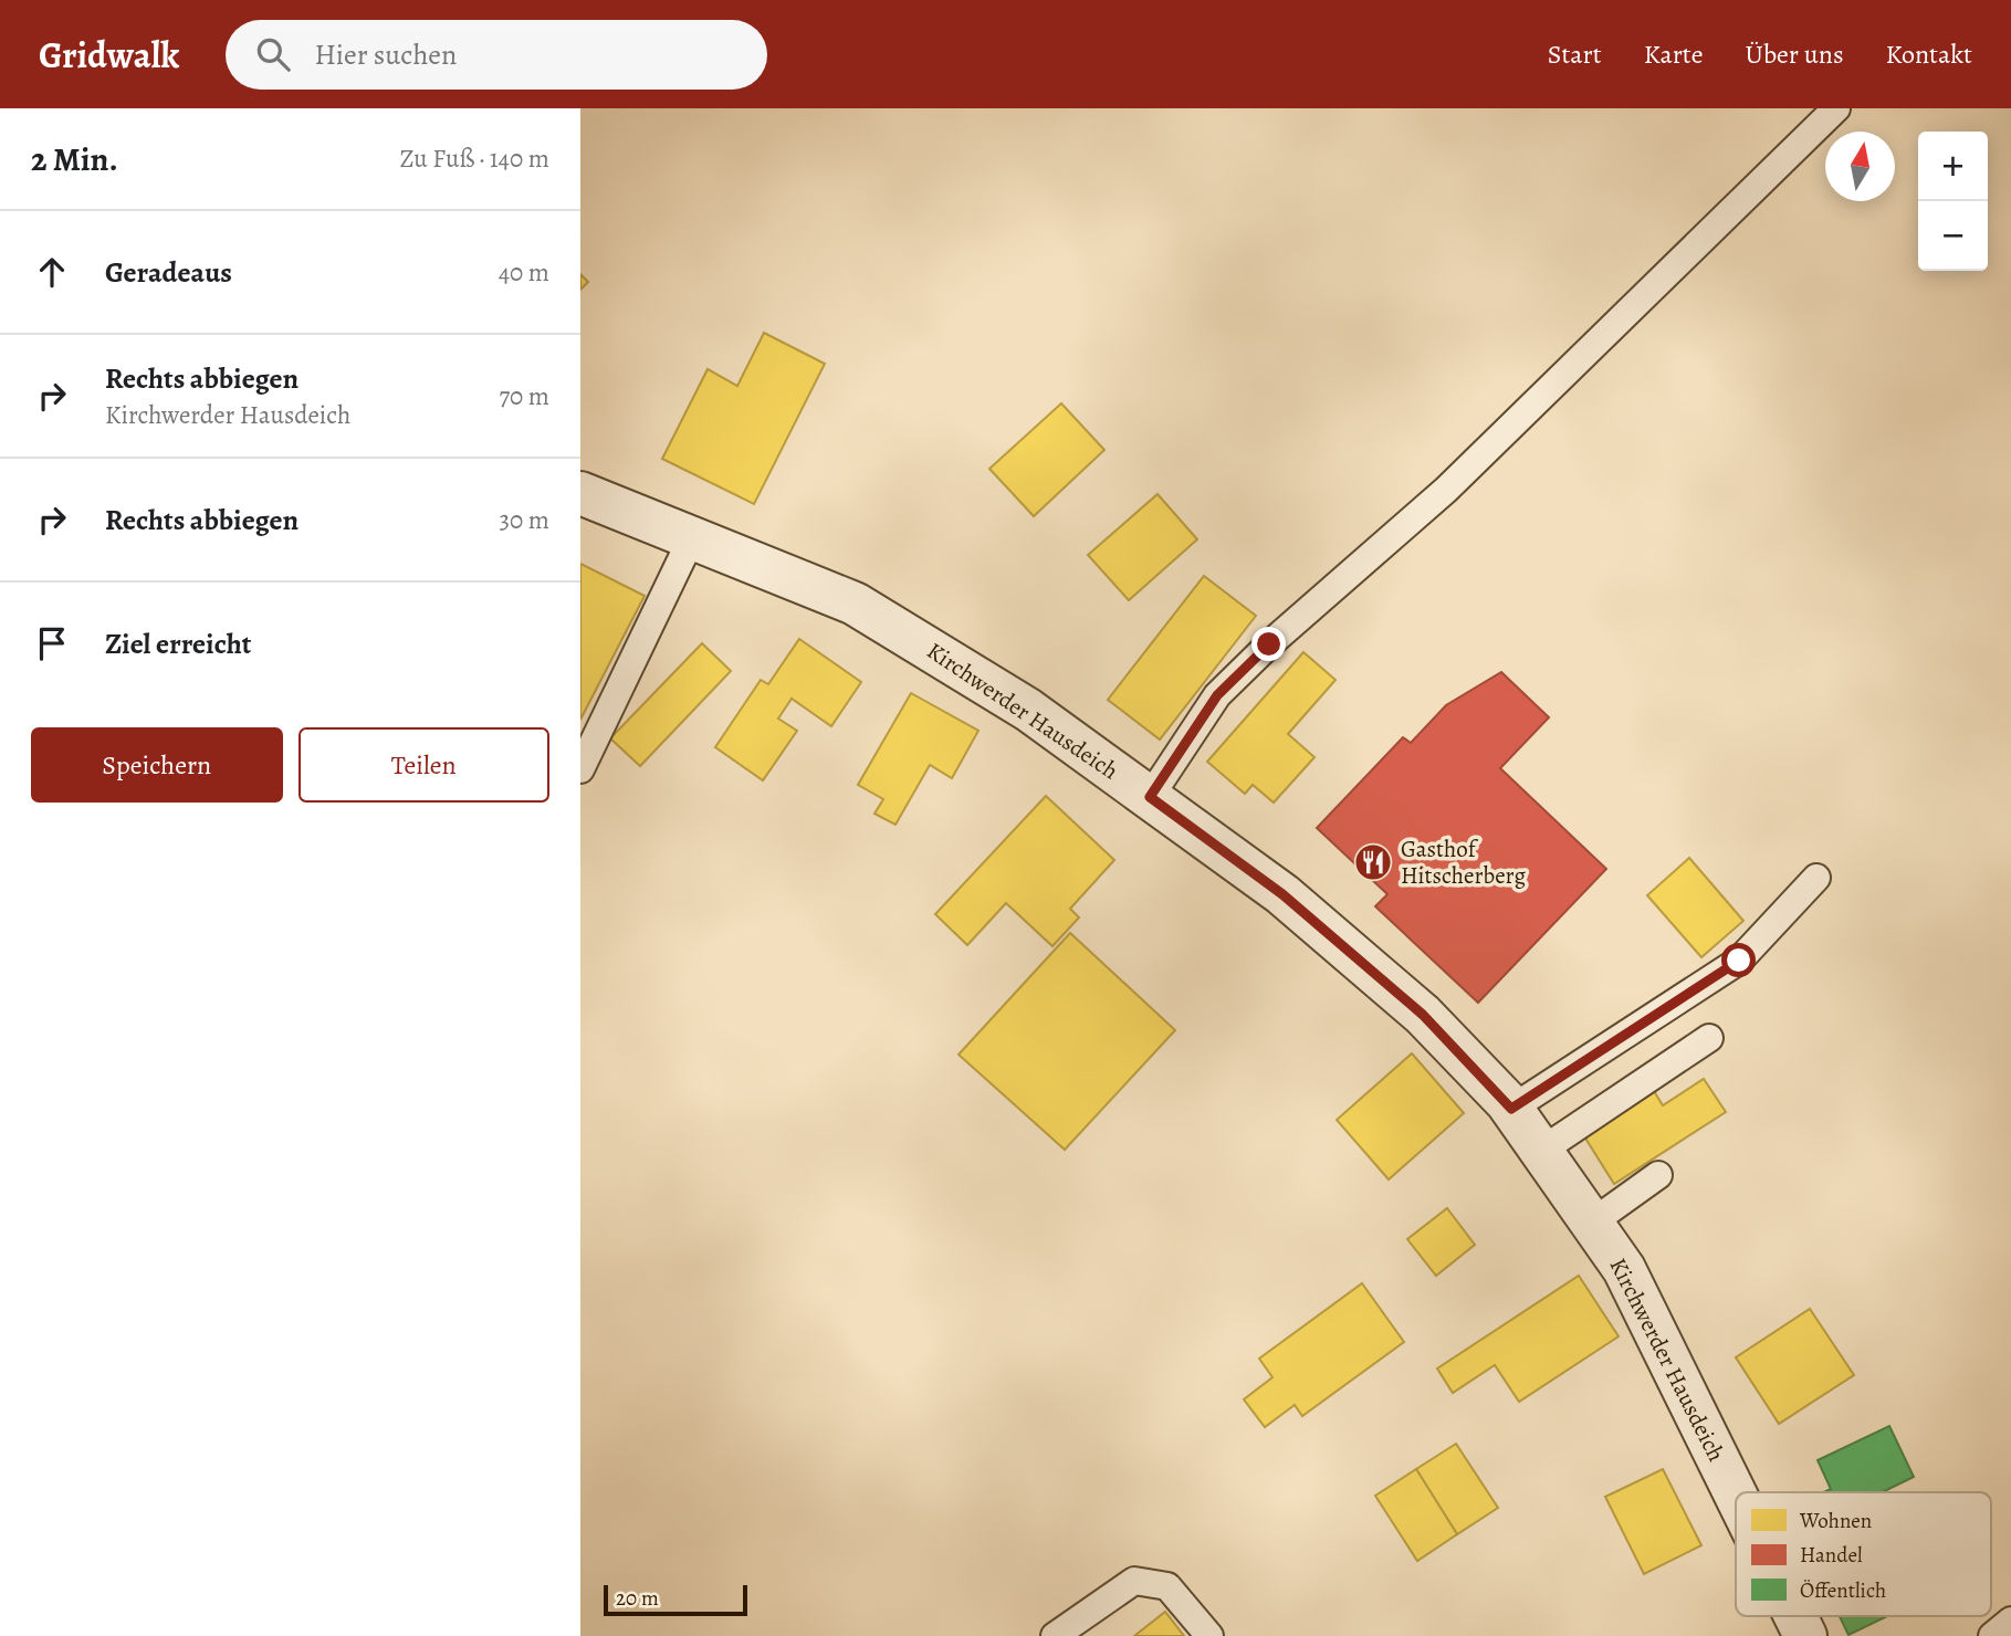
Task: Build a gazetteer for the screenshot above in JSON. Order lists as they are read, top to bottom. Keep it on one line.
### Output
{"streets":{"street":["Kirchwerder Hausdeich"]},"places":{"restaurant":["Gasthof Hitscherberg"]},"legend":["Wohnen","Handel","Öffentlich"],"scale_bar":"20 m","north":"top","page":{"header":"Gridwalk","search":"Hier suchen","nav":["Start","Karte","Über uns","Kontakt"],"heading":["2 Min.","Zu Fuß · 140 m"],"map_buttons":["+","−"],"list":[["Geradeaus","40 m"],["Rechts abbiegen","Kirchwerder Hausdeich","70 m"],["Rechts abbiegen","30 m"],"Ziel erreicht"],"buttons":["Speichern","Teilen"],"scale":"20 m"}}
